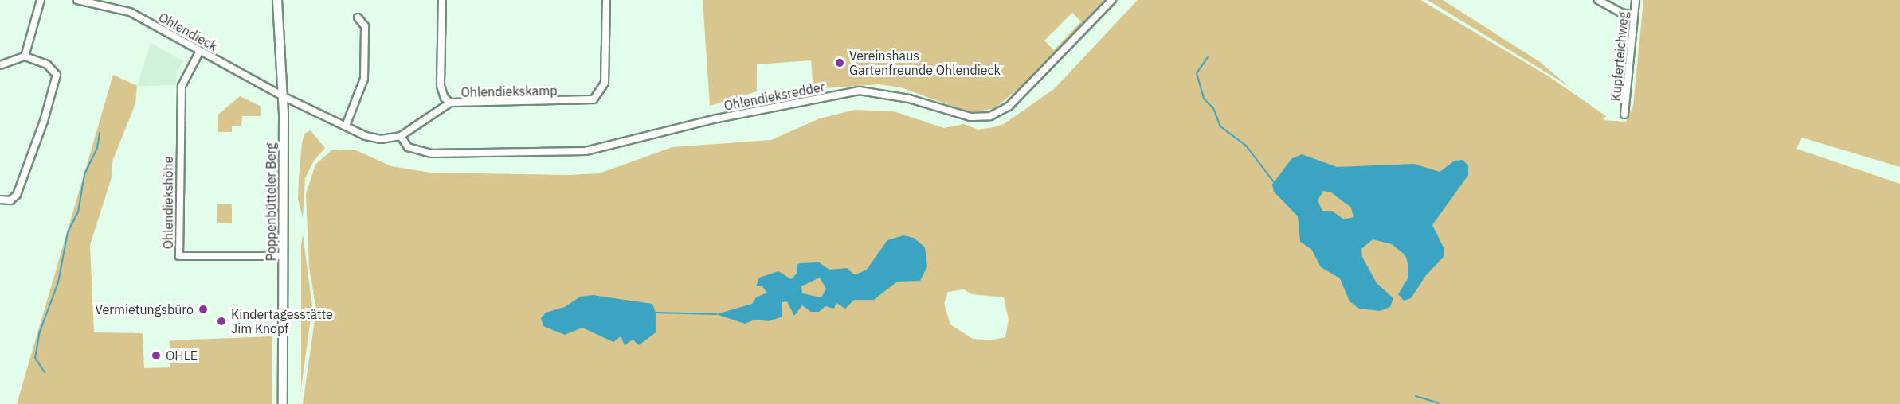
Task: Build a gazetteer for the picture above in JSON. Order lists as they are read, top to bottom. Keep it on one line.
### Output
{"streets":{"main road":["Poppenbütteler Berg"],"street":["Ohlendieck","Kupferteichweg","Ohlendiekskamp","Ohlendieksredder","Ohlendiekshöhe"]},"crossings":[["Ohlendieck","Poppenbütteler Berg"],["Ohlendieck","Ohlendiekshöhe"],["Ohlendiekskamp","Ohlendieksredder"],["Poppenbütteler Berg","Ohlendiekshöhe"]],"places":["Vereinshaus Gartenfreunde Ohlendieck","Vermietungsbüro","Kindertagesstätte Jim Knopf","OHLE"]}
